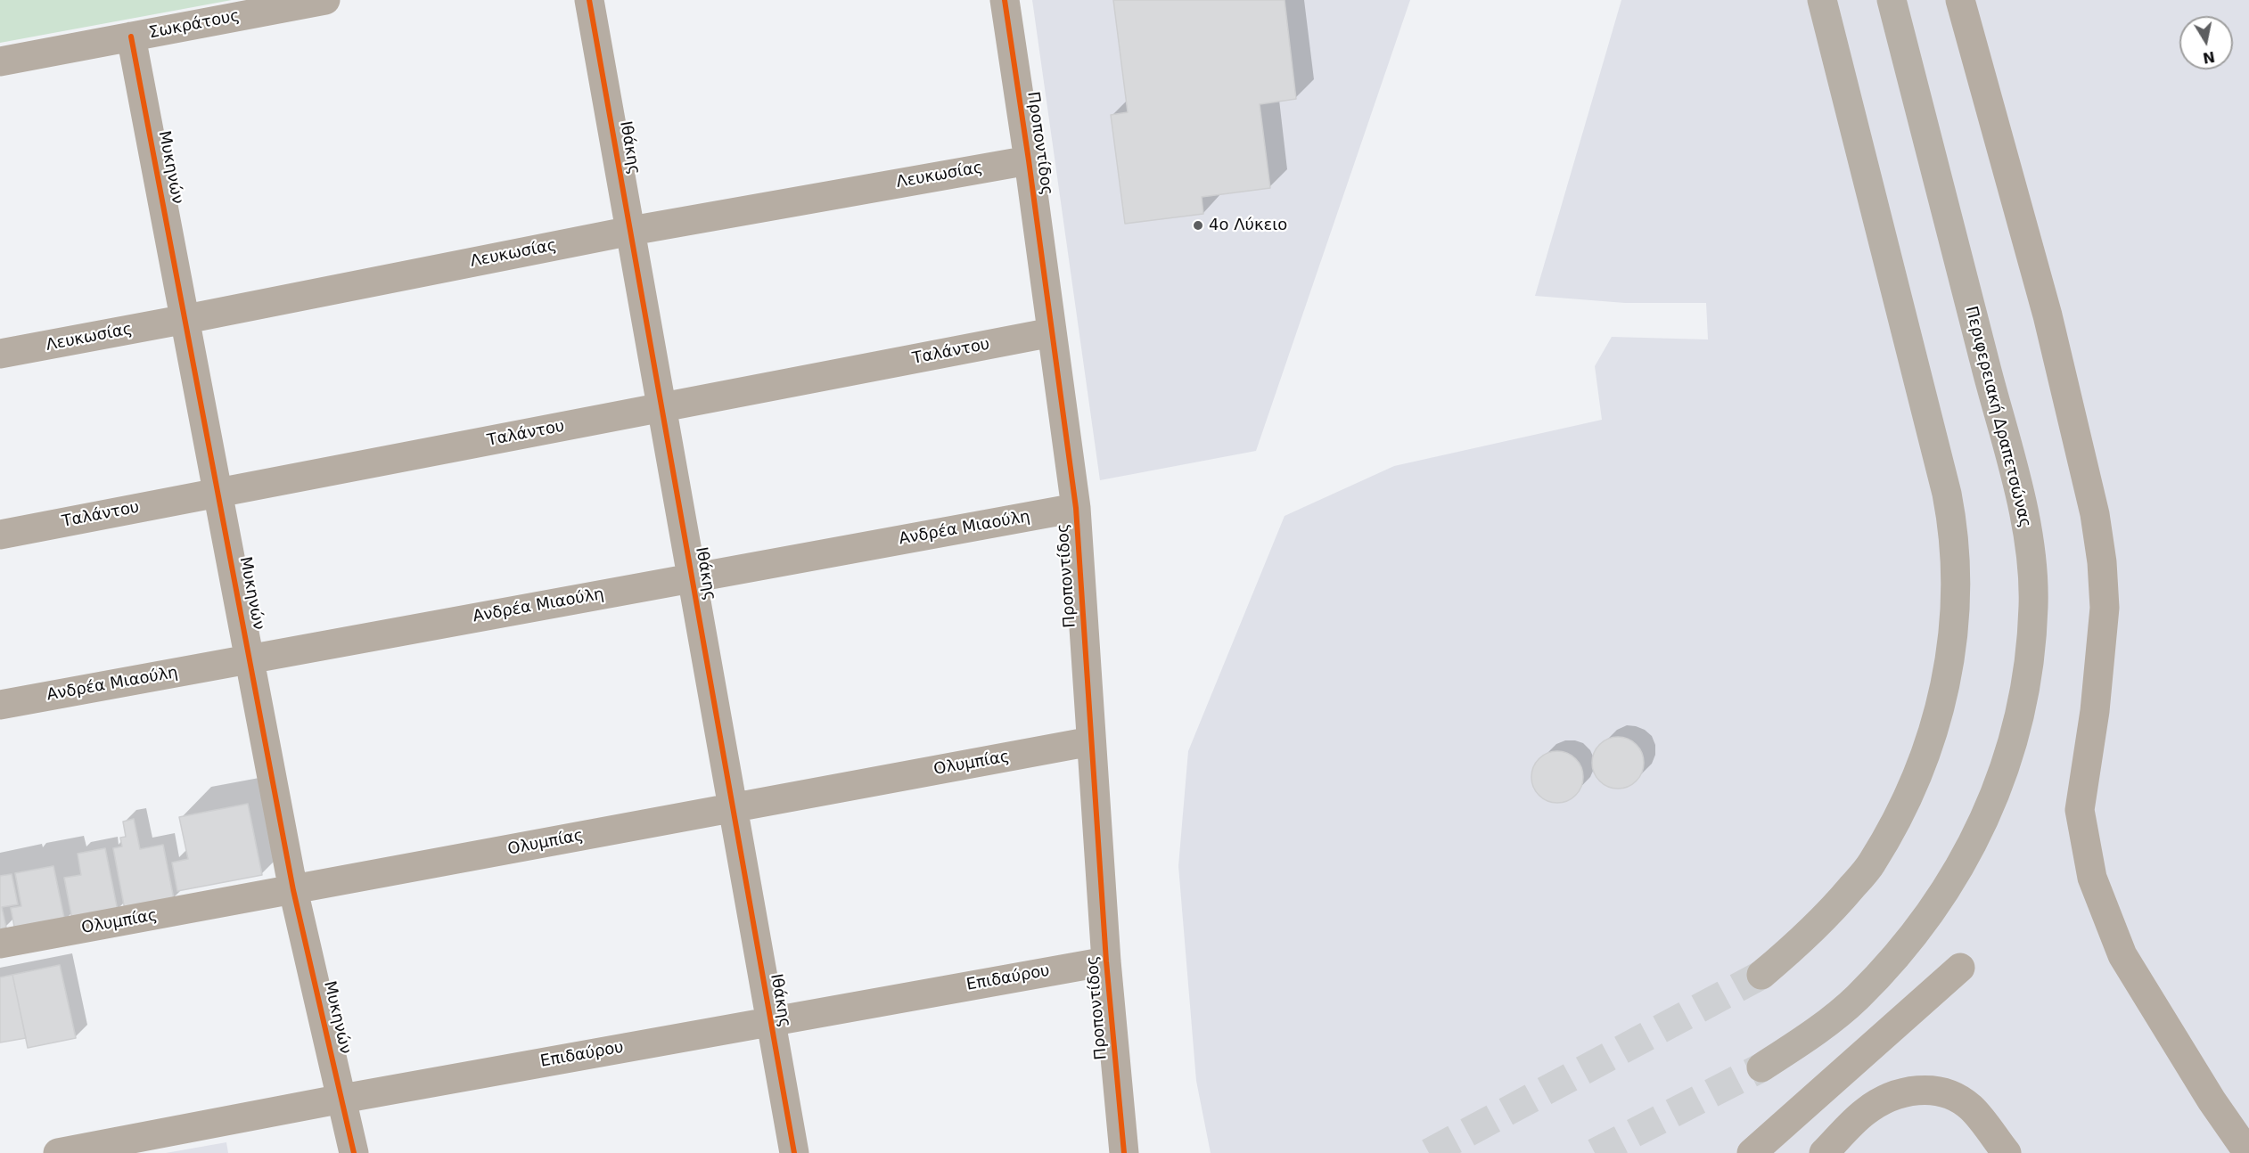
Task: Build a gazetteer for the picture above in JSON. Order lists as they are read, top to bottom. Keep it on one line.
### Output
{"streets":{"main road":["Περιφερειακή Δραπετσώνας"],"street":["Σωκράτους","Προποντίδος","Ιθάκης","Μυκηνών","Λευκωσίας","Ταλάντου","Ανδρέα Μιαούλη","Ολυμπίας","Επιδαύρου"]},"crossings":[["Σωκράτους","Μυκηνών"],["Προποντίδος","Λευκωσίας"],["Προποντίδος","Ταλάντου"],["Προποντίδος","Ανδρέα Μιαούλη"],["Προποντίδος","Ολυμπίας"],["Προποντίδος","Επιδαύρου"],["Ιθάκης","Λευκωσίας"],["Ιθάκης","Ταλάντου"],["Ιθάκης","Ανδρέα Μιαούλη"],["Ιθάκης","Ολυμπίας"],["Ιθάκης","Επιδαύρου"],["Μυκηνών","Λευκωσίας"],["Μυκηνών","Ταλάντου"],["Μυκηνών","Ανδρέα Μιαούλη"],["Μυκηνών","Ολυμπίας"],["Μυκηνών","Επιδαύρου"]],"places":["4ο Λύκειο"],"north":"bottom"}
